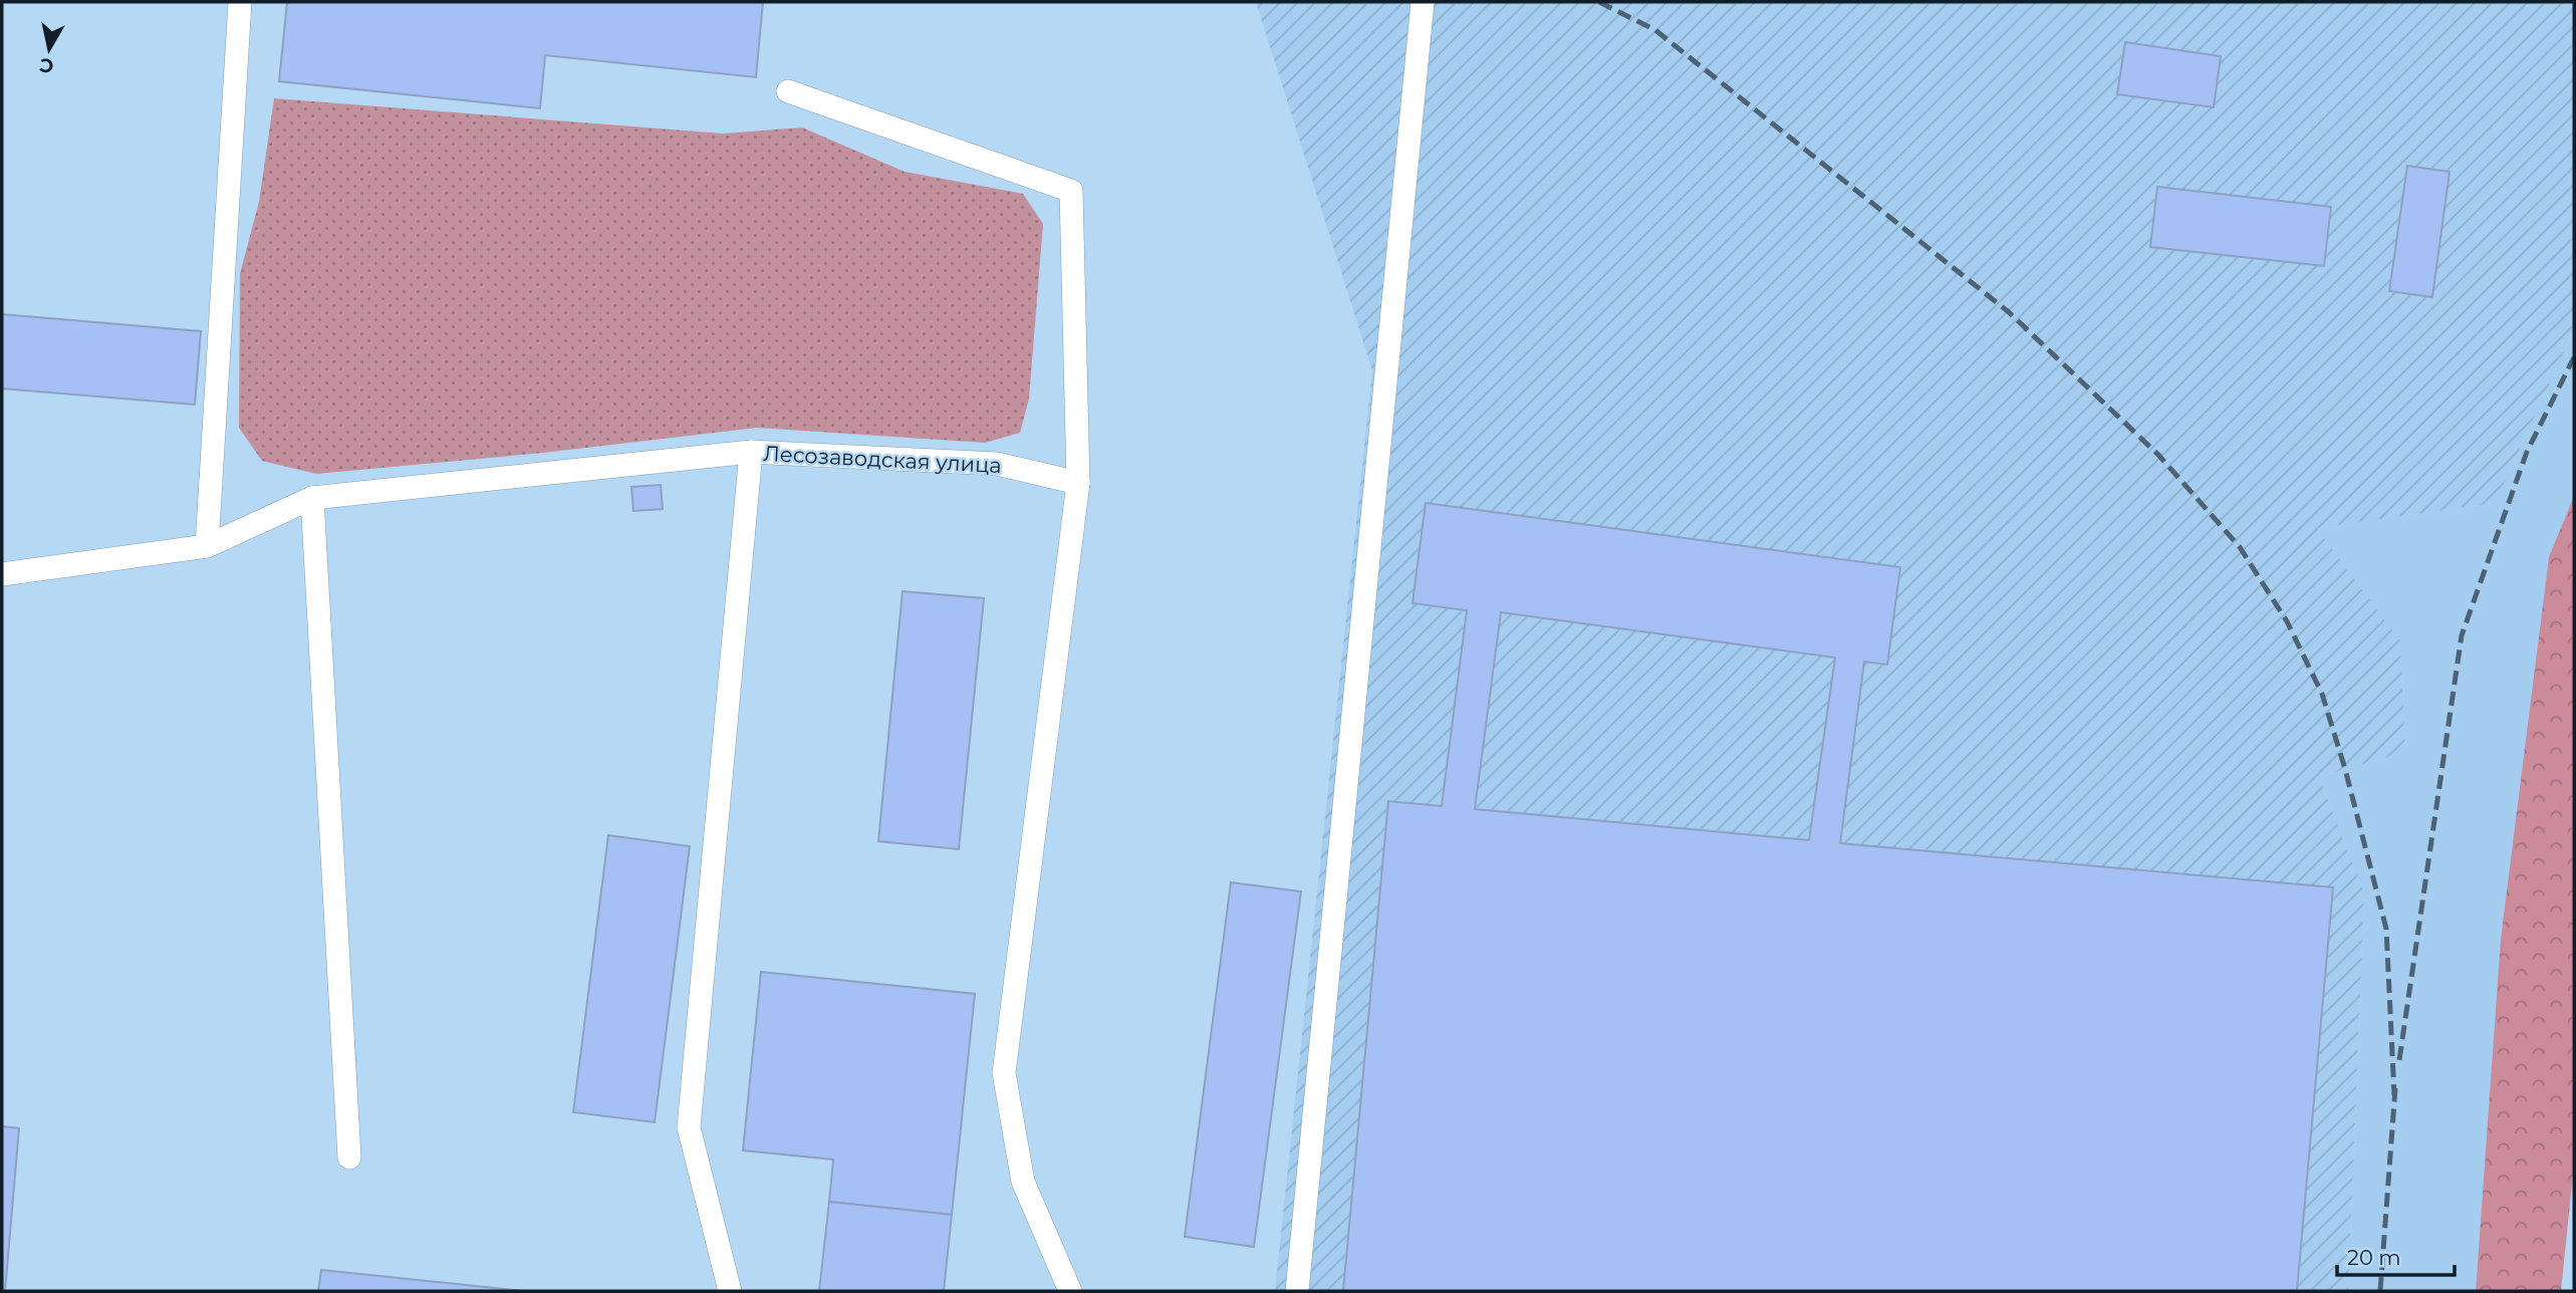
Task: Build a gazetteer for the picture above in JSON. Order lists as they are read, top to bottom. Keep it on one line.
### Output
{"streets":{"lane":["Лесозаводская улица"]},"scale_bar":"20 m","north":"bottom"}
